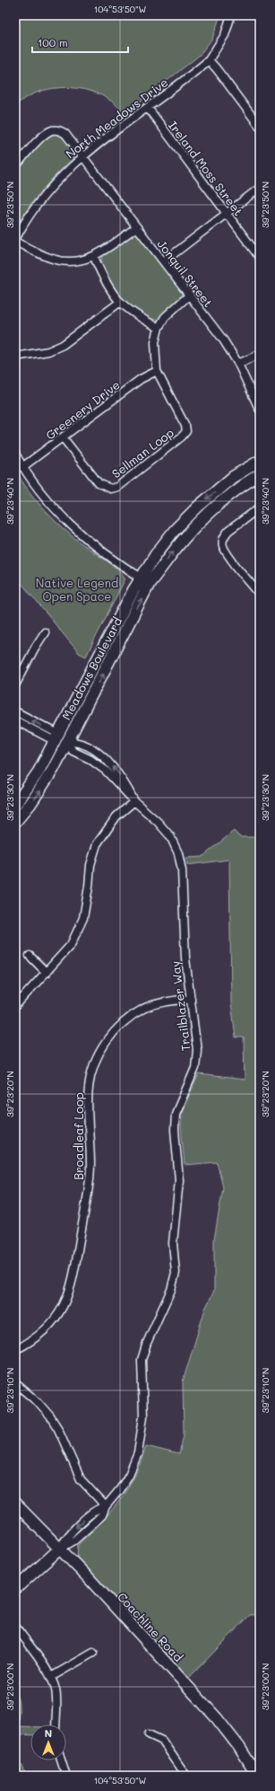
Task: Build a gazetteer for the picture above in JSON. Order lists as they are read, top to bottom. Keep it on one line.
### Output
{"streets":{"main road":["Meadows Boulevard","Coachline Road"],"street":["North Meadows Drive","Ireland Moss Street","Jonquil Street","Greenery Drive","Sellman Loop","Trailblazer Way","Broadleaf Loop"]},"crossings":[["North Meadows Drive","Ireland Moss Street"],["North Meadows Drive","Jonquil Street"],["Jonquil Street","Sellman Loop"],["Greenery Drive","Sellman Loop"],["Meadows Boulevard","Trailblazer Way"],["Trailblazer Way","Broadleaf Loop"],["Trailblazer Way","Coachline Road"]],"parks":["Native Legend Open Space"],"scale_bar":"100 m","north":"top","coordinates":["104°53'50\"W","39°23'50\"N","39°23'40\"N","39°23'30\"N","39°23'20\"N","39°23'10\"N","39°23'00\"N"]}
